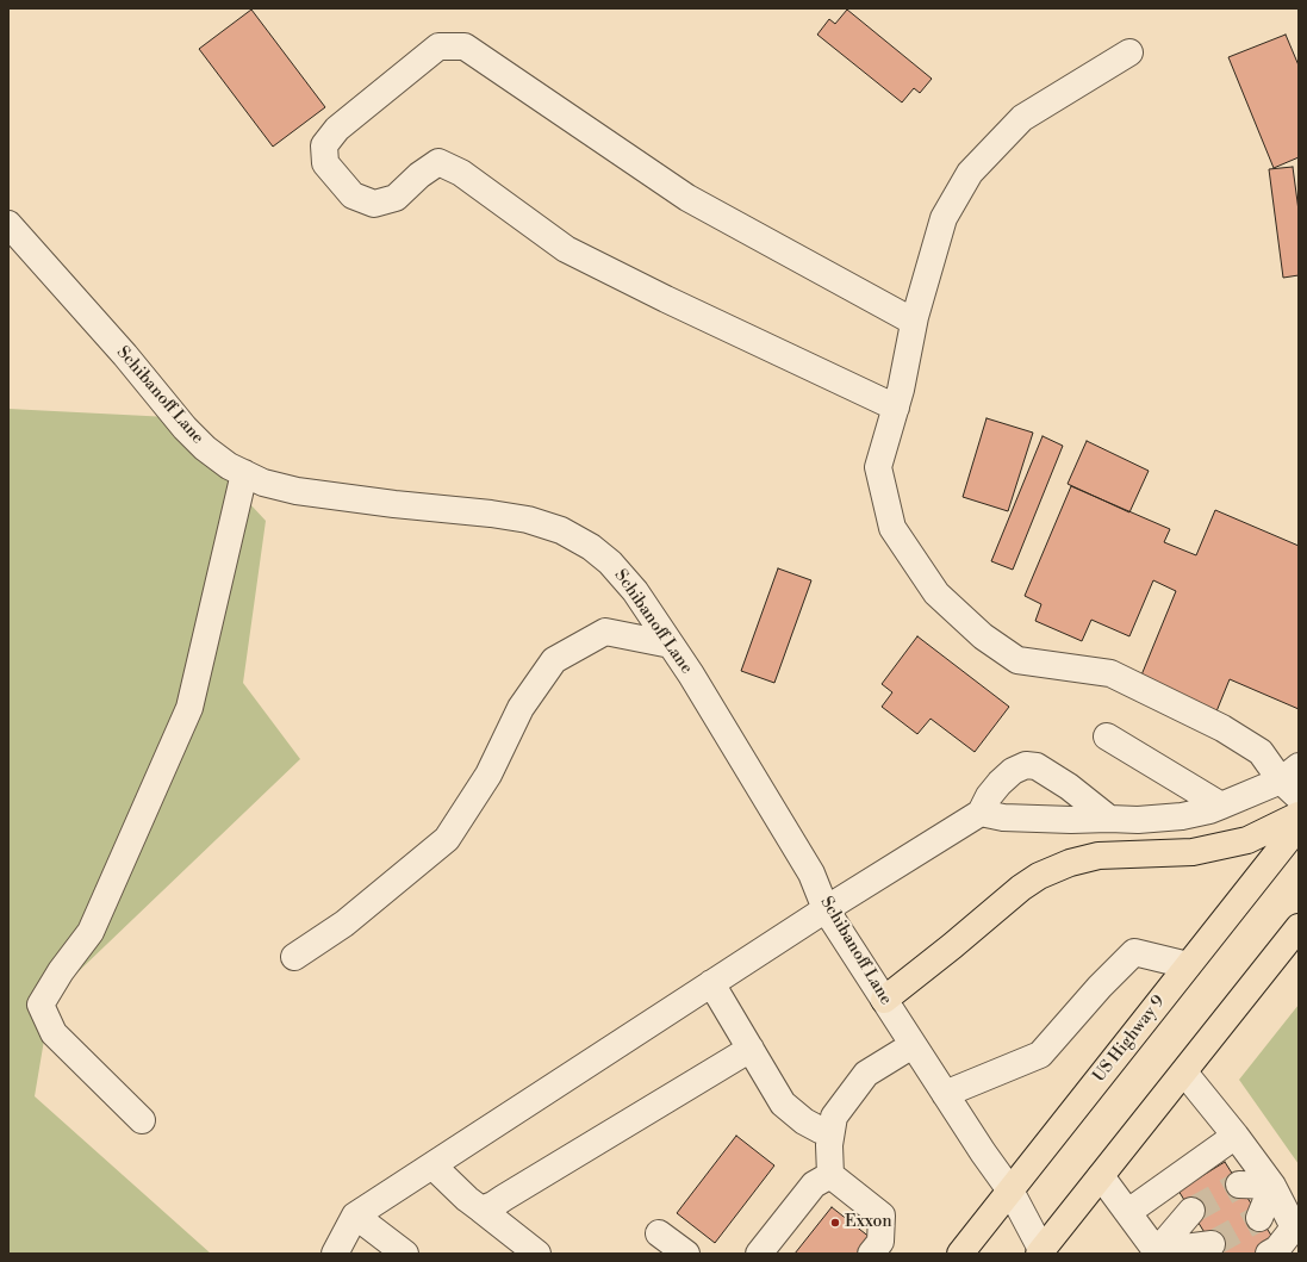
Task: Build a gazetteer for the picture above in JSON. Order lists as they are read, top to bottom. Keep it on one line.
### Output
{"streets":{"highway":["US Highway 9"],"street":["Schibanoff Lane"]},"crossings":[["Schibanoff Lane","US Highway 9"]],"places":["Exxon"]}
